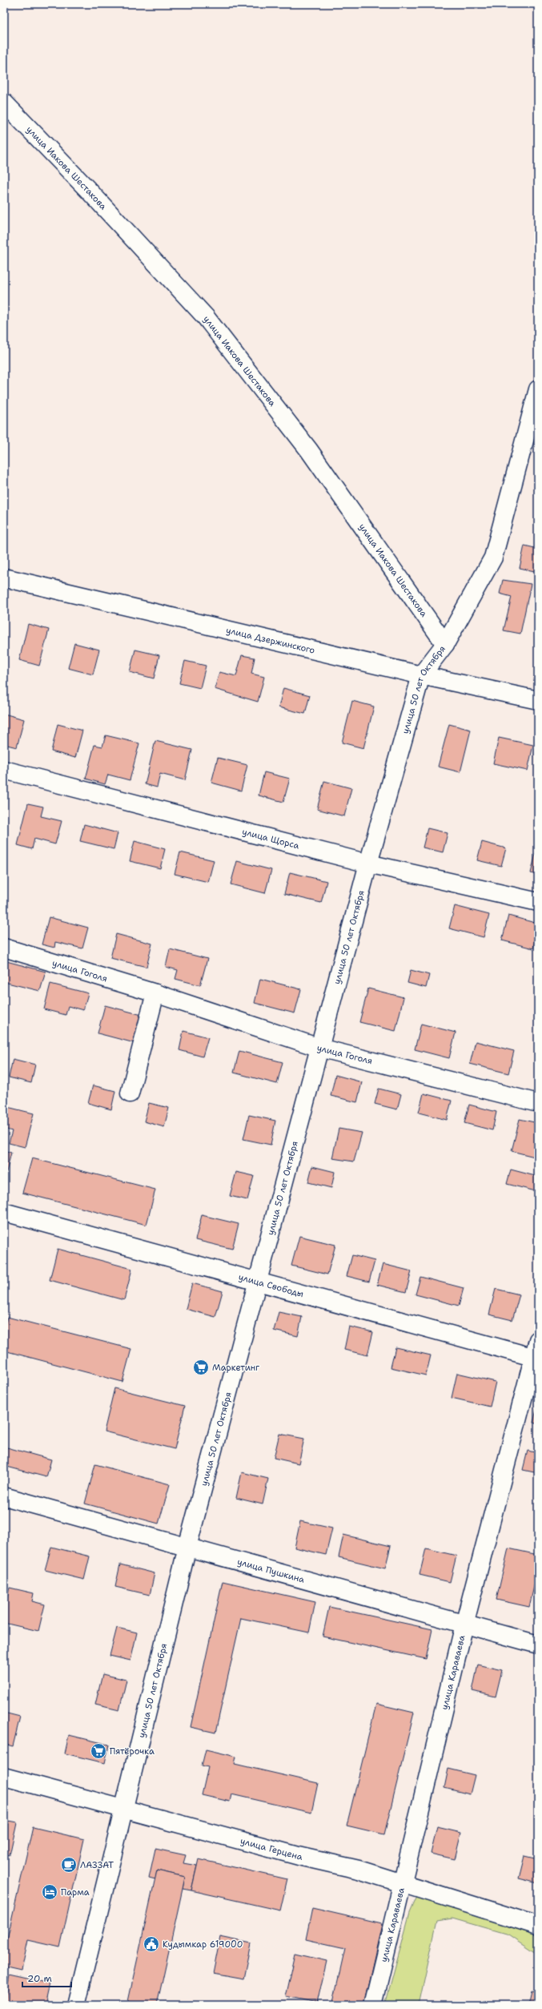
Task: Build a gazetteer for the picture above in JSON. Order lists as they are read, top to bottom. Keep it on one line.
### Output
{"streets":{"street":["улица Иакова Шестакова","улица Дзержинского","улица 50 лет Октября","улица Щорса","улица Гоголя","улица Свободы","улица Пушкина","улица Караваева","улица Герцена"]},"crossings":[["улица Иакова Шестакова","улица 50 лет Октября"],["улица Дзержинского","улица 50 лет Октября"],["улица 50 лет Октября","улица Щорса"],["улица 50 лет Октября","улица Гоголя"],["улица 50 лет Октября","улица Свободы"],["улица 50 лет Октября","улица Пушкина"],["улица 50 лет Октября","улица Герцена"],["улица Свободы","улица Караваева"],["улица Пушкина","улица Караваева"],["улица Караваева","улица Герцена"]],"places":{"supermarket":["Маркетинг","Пятёрочка"],"cafe":["ЛАЗЗАТ"],"hotel":["Парма"],"public building":["Кудымкар 619000"]},"scale_bar":"20 m"}
